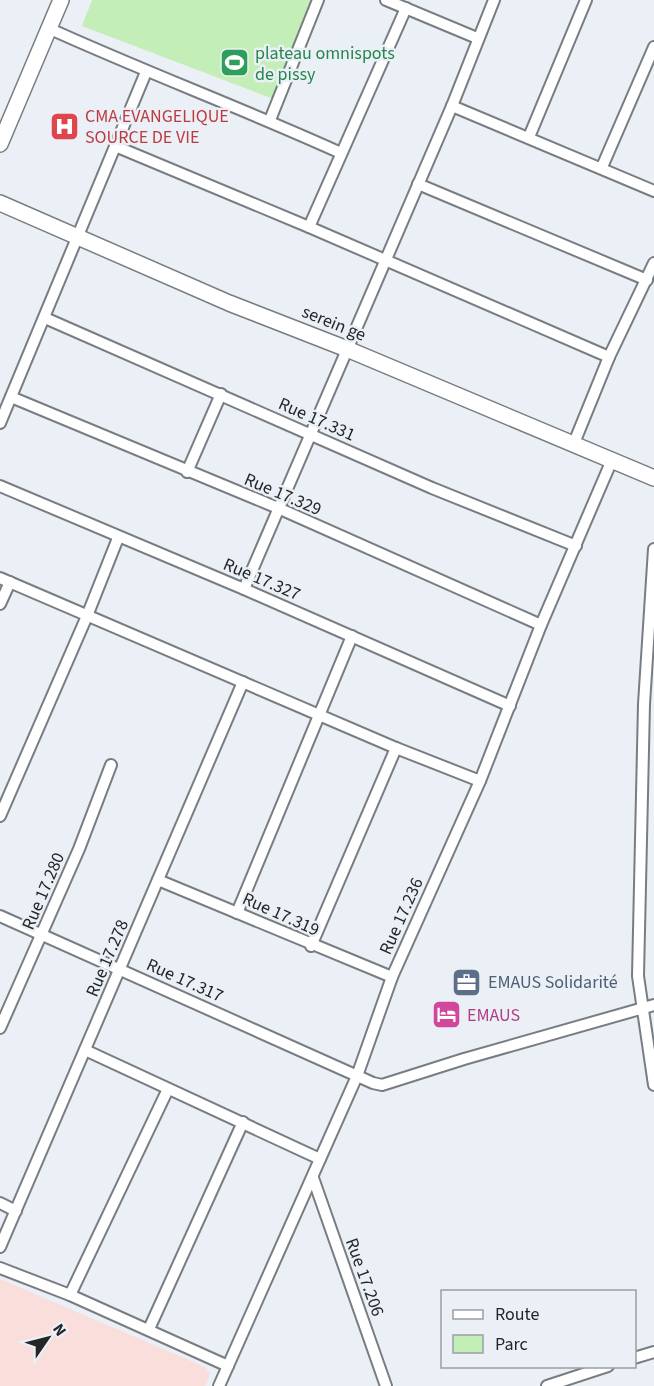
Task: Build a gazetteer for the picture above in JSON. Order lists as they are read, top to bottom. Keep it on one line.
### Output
{"streets":{"street":["serein ge","Rue 17.331","Rue 17.329","Rue 17.327","Rue 17.280","Rue 17.319","Rue 17.236","Rue 17.278","Rue 17.317","Rue 17.206"]},"crossings":[["serein ge","Rue 17.236"],["Rue 17.331","Rue 17.236"],["Rue 17.329","Rue 17.236"],["Rue 17.327","Rue 17.236"],["Rue 17.280","Rue 17.317"],["Rue 17.319","Rue 17.236"],["Rue 17.319","Rue 17.278"],["Rue 17.236","Rue 17.317"],["Rue 17.236","Rue 17.206"],["Rue 17.278","Rue 17.317"]],"places":{"sports":["plateau omnispots de pissy"],"hospital":["CMA EVANGELIQUE SOURCE DE VIE"],"office":["EMAUS Solidarité"],"hotel":["EMAUS"]},"legend":["Route","Parc"],"north":"top right"}
